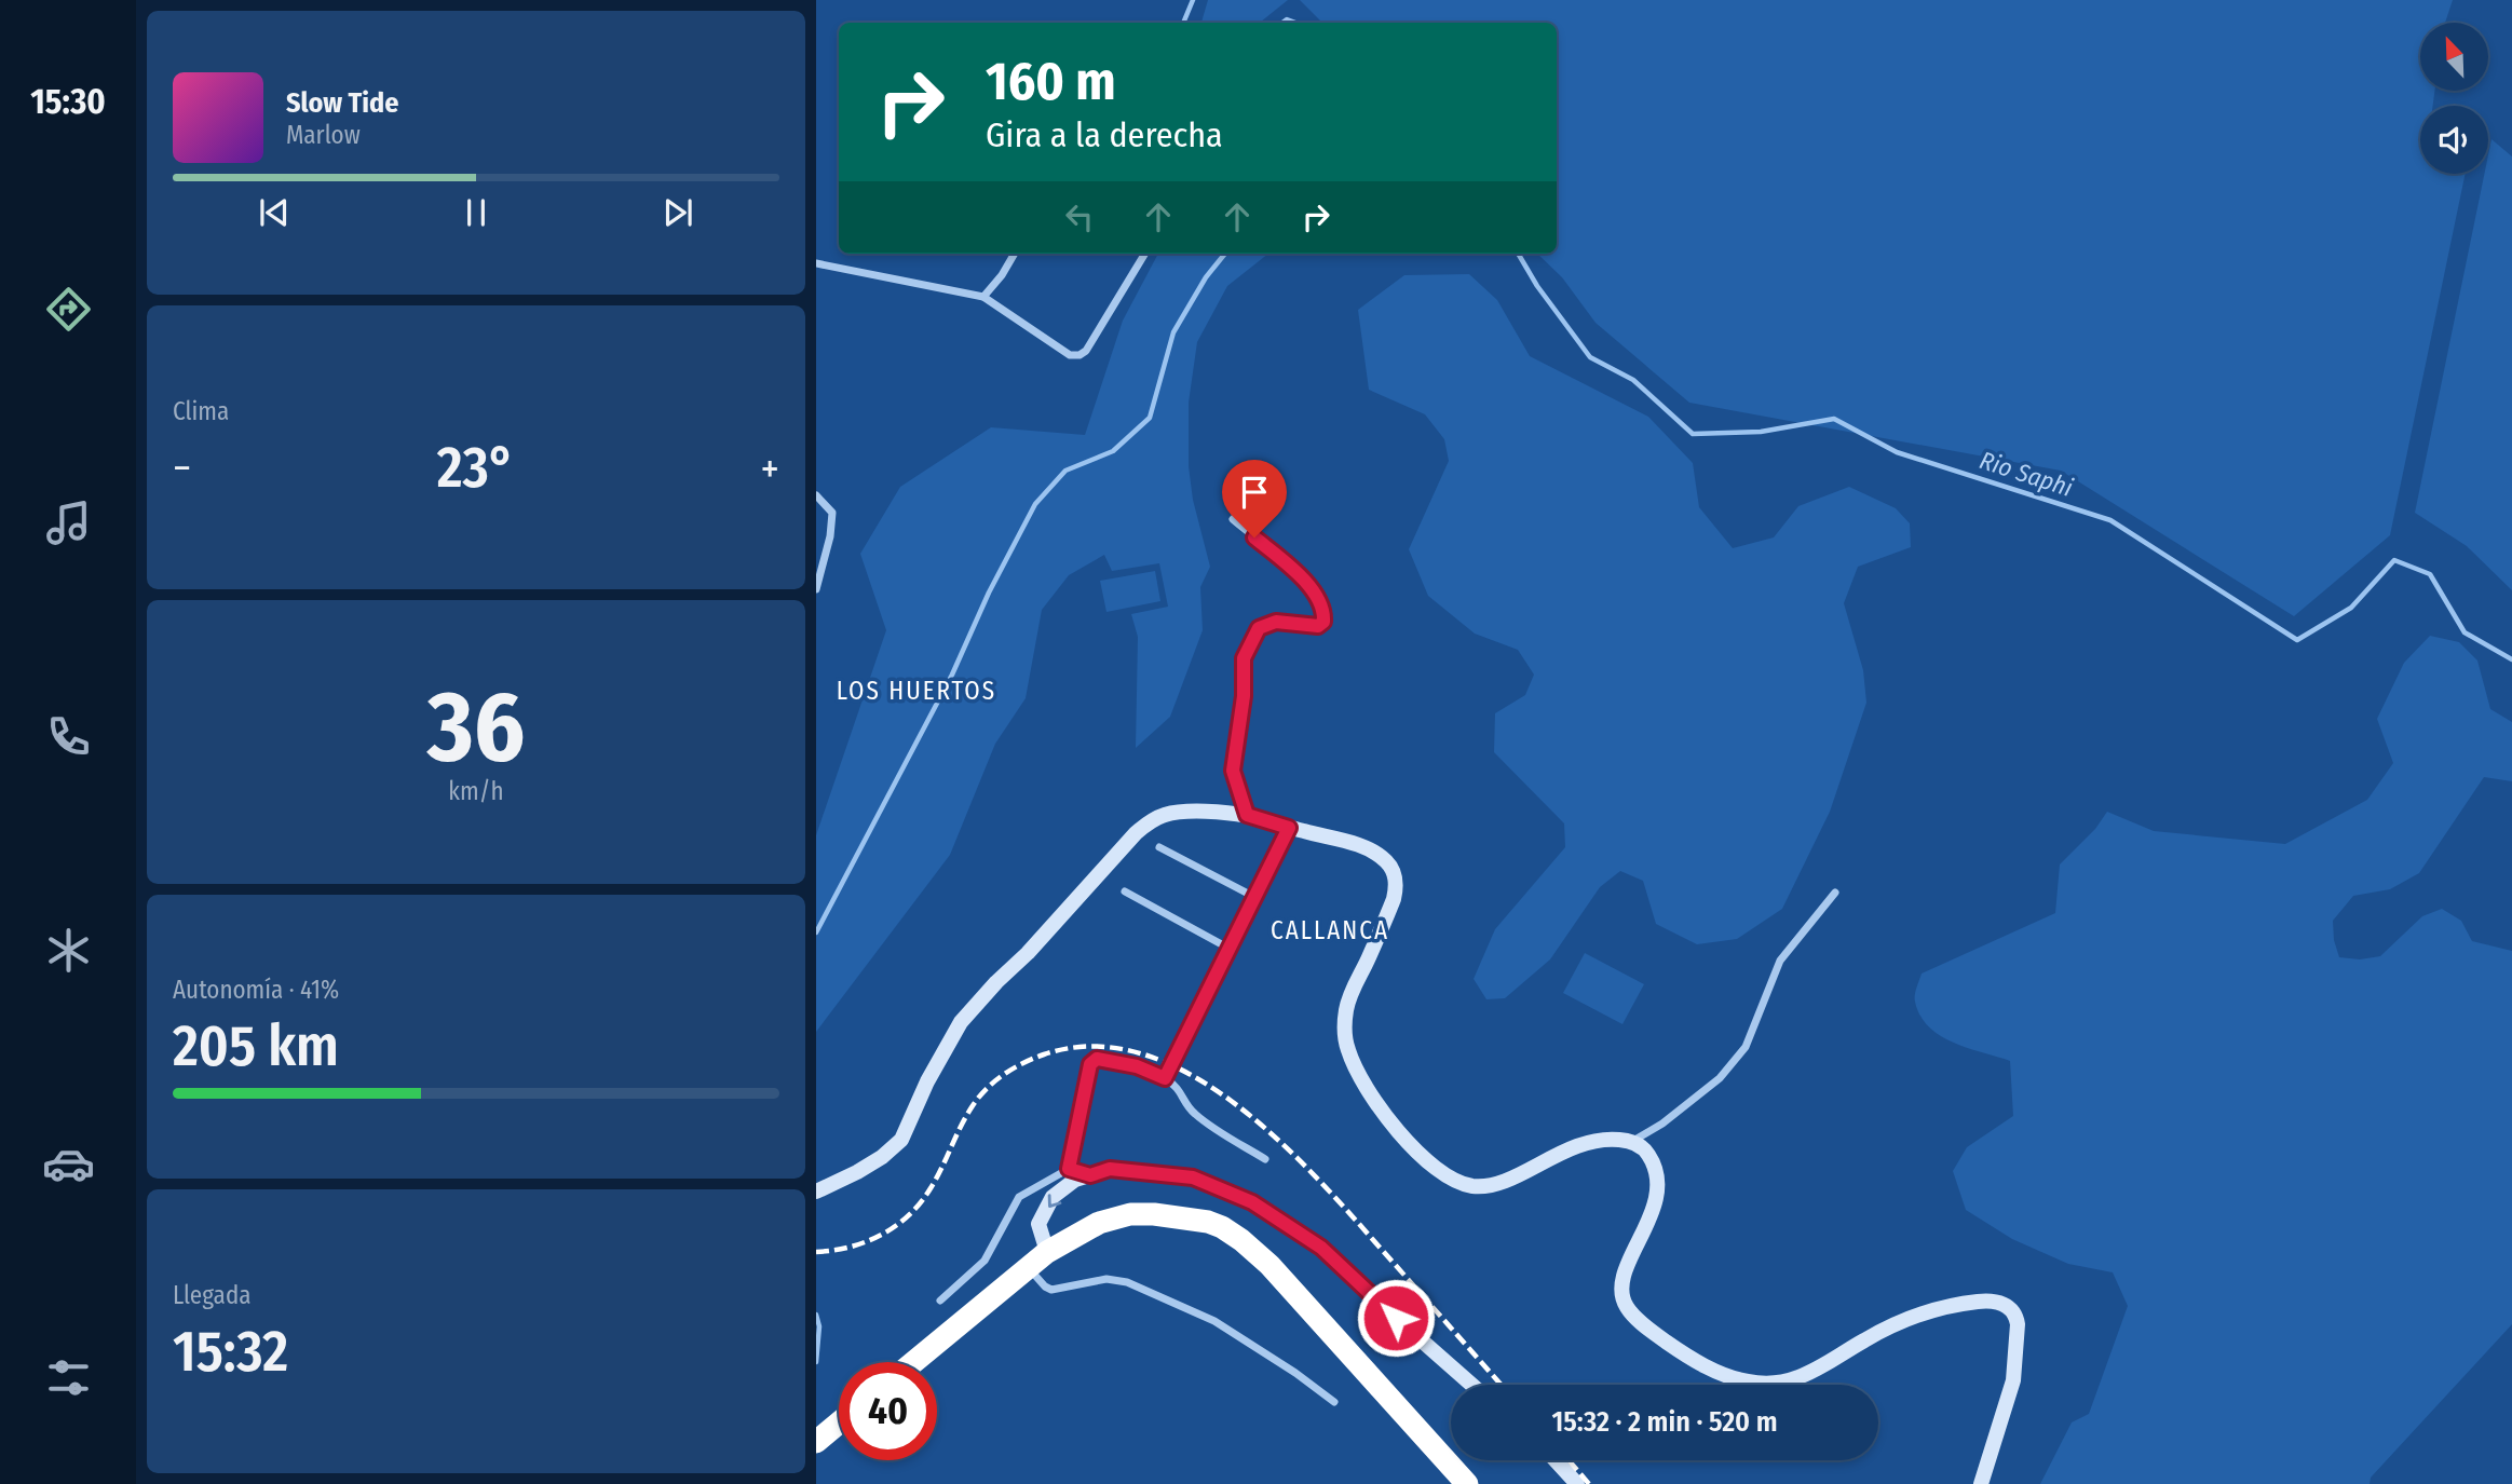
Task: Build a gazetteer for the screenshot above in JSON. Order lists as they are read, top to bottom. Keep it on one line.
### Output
{"districts":["LOS HUERTOS","CALLANCA"],"water":["Rio Saphi"],"north":"top left","page":{"tabs":"15:30","turn":["160 m","Gira a la derecha"],"song":["Slow Tide","Marlow"],"tile":["Clima",["36","km/h"],["Autonomía · 41%","205 km"],["Llegada","15:32"]],"heat":["−","23°","+"],"limit":"40","trip":"15:32 · 2 min · 520 m"}}
